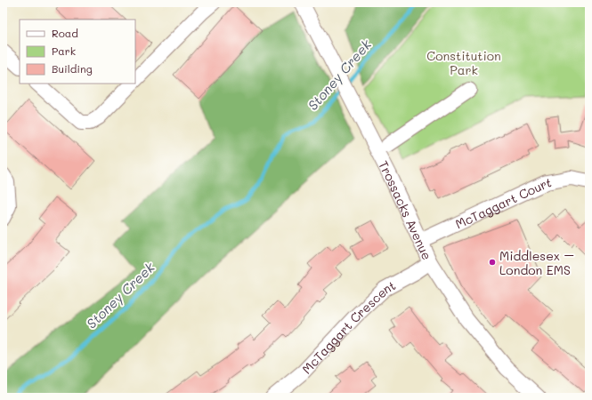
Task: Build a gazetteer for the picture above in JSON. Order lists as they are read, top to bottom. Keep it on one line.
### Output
{"streets":{"street":["McTaggart Court","Trossacks Avenue","McTaggart Crescent"]},"crossings":[["McTaggart Court","Trossacks Avenue"],["Trossacks Avenue","McTaggart Crescent"]],"water":["Stoney Creek"],"parks":["Constitution Park"],"places":["Middlesex – London EMS"],"legend":["Road","Park","Building"]}
